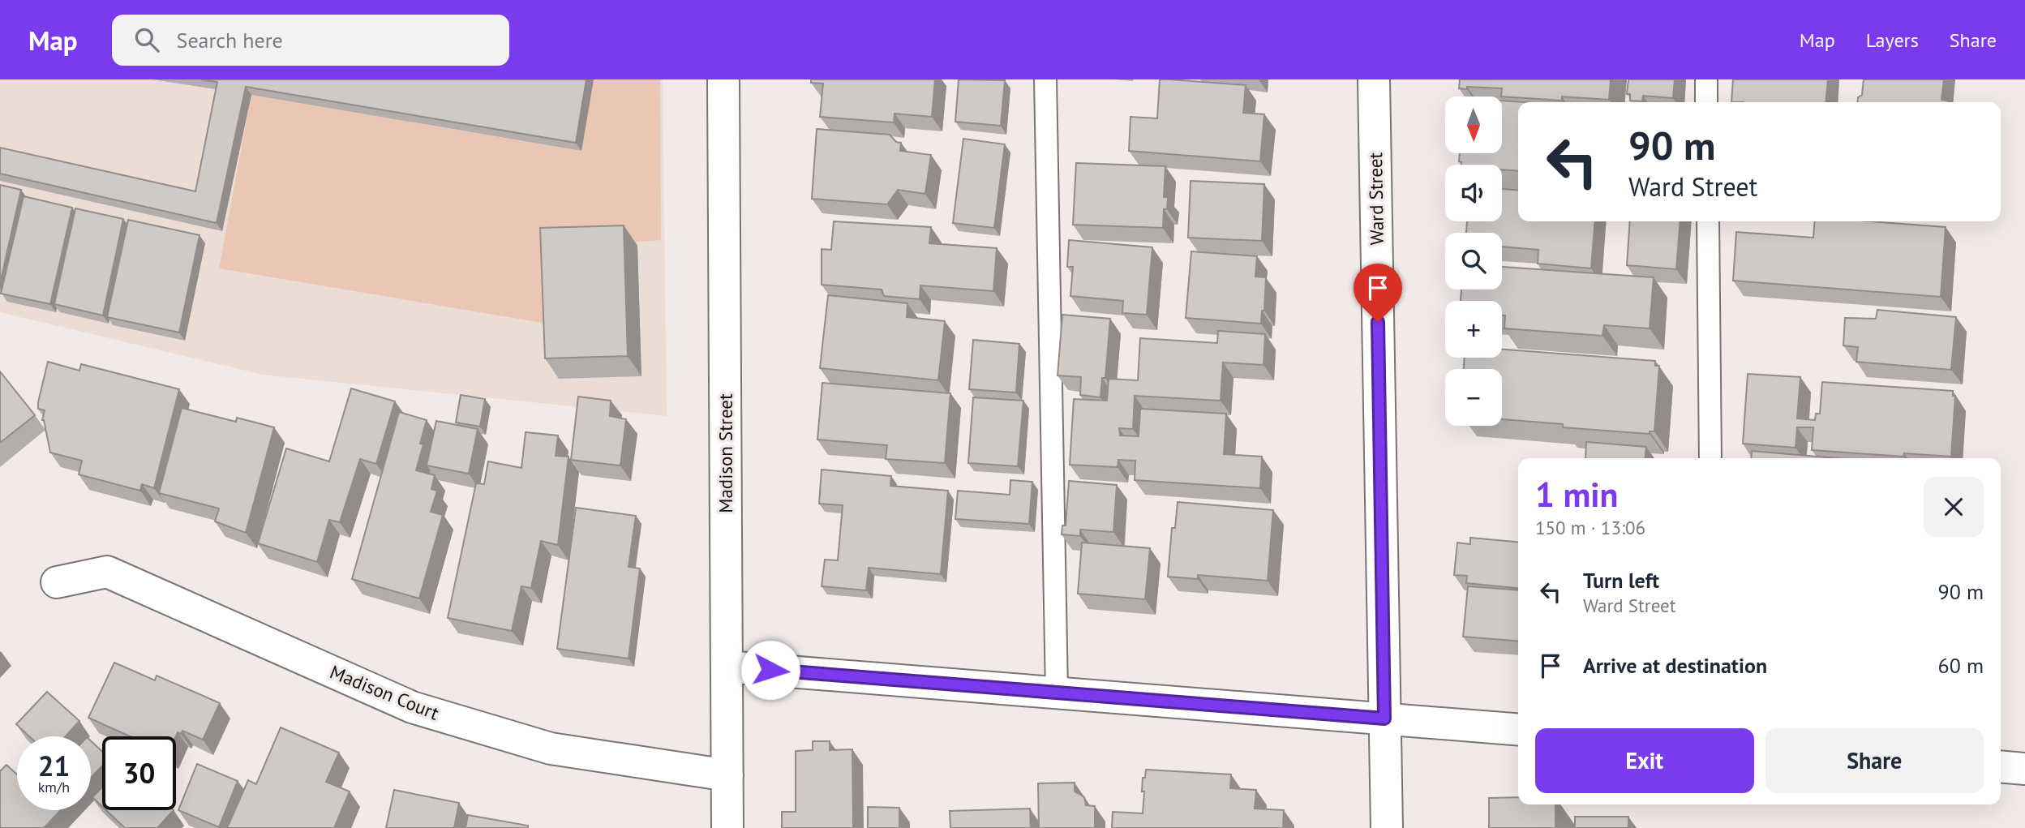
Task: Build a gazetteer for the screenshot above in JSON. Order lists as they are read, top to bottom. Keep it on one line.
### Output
{"streets":{"street":["Ward Street","Madison Street","Madison Court"]},"crossings":[["Madison Street","Madison Court"]],"north":"bottom","page":{"header":"Map","search":"Search here","nav":["Map","Layers","Share"],"map_buttons":["+","−"],"turn":["90 m","Ward Street"],"heading":["1 min","150 m · 13:06"],"list":[{"name":"Turn left","note":"Ward Street","value":"90 m"},{"name":"Arrive at destination","value":"60 m"}],"buttons":["Exit","Share"],"speed":"21 km/h","limit":"30"}}
